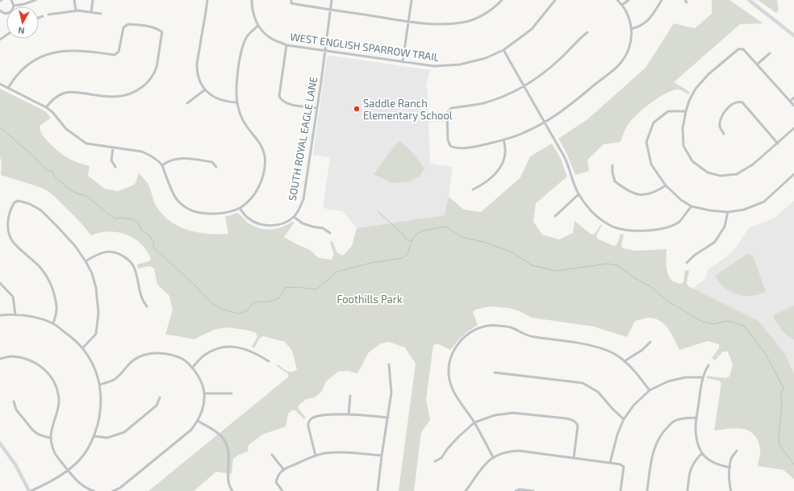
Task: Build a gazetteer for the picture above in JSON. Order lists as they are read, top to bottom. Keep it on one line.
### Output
{"streets":{"street":["WEST ENGLISH SPARROW TRAIL","SOUTH ROYAL EAGLE LANE"]},"crossings":[["WEST ENGLISH SPARROW TRAIL","SOUTH ROYAL EAGLE LANE"]],"parks":["Foothills Park"],"places":["Saddle Ranch Elementary School"],"north":"bottom"}
